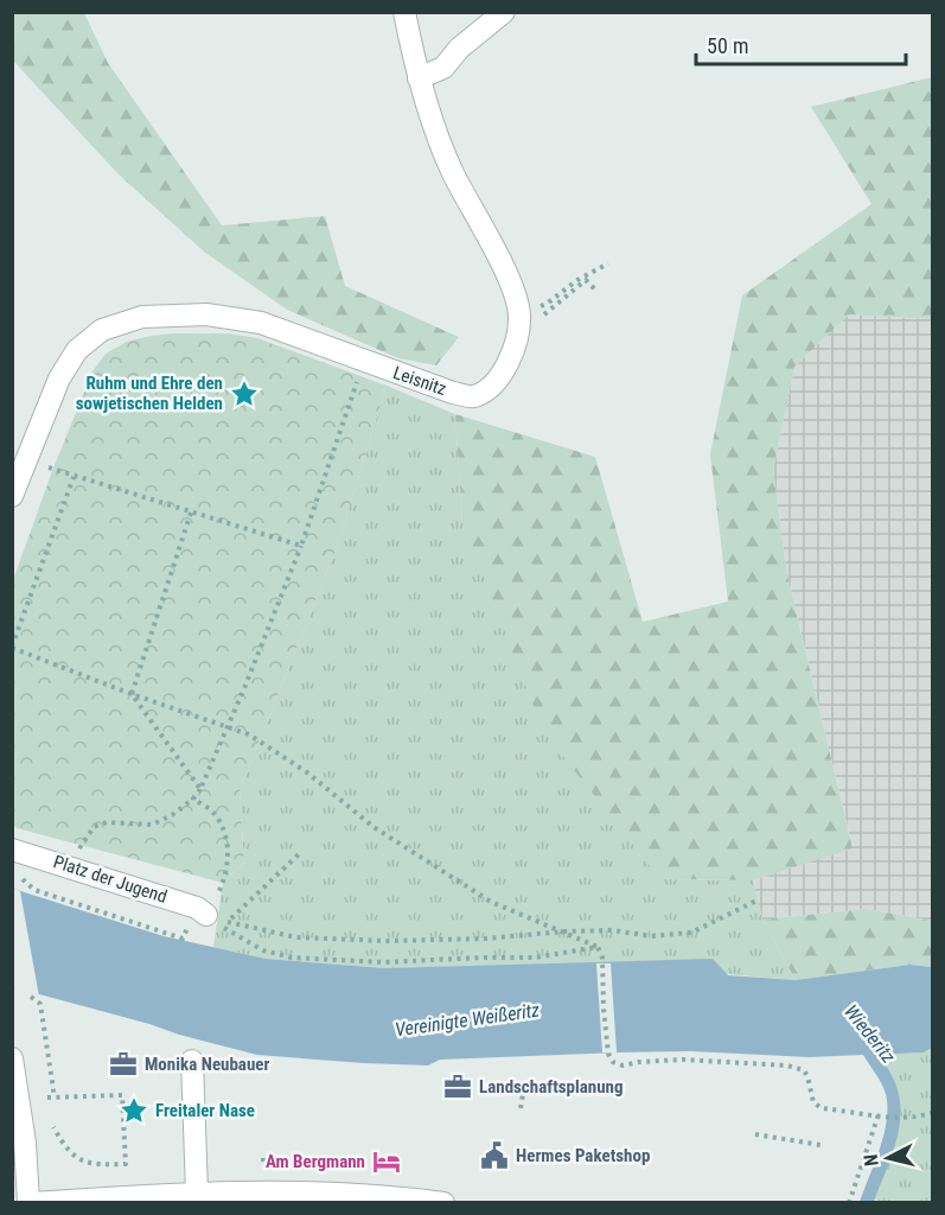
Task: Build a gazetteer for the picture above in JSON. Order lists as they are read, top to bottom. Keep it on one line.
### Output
{"streets":{"street":["Leisnitz","Platz der Jugend"]},"water":["Vereinigte Weißeritz","Wiederitz"],"places":{"place":["Ruhm und Ehre den sowjetischen Helden","Freitaler Nase"],"office":["Monika Neubauer","Landschaftsplanung"],"public building":["Hermes Paketshop"],"hotel":["Am Bergmann"]},"scale_bar":"50 m","north":"left"}
